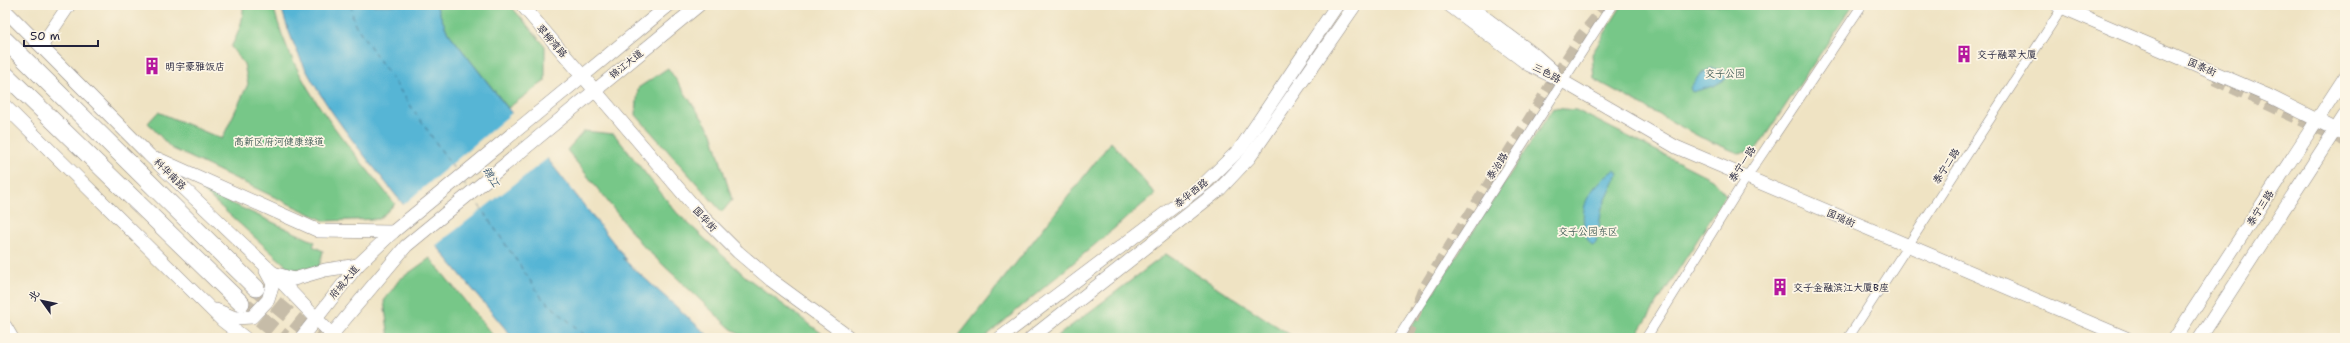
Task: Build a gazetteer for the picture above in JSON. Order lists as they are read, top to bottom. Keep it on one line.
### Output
{"streets":{"highway":["科华南路"],"street":["翠柳湾路","锦江大道","国泰街","三色路","泰宁一路","泰治路","泰宁二路","泰华西路","泰宁三路","国瑞街","国华街","府城大道"]},"crossings":[["翠柳湾路","锦江大道"],["翠柳湾路","国华街"],["锦江大道","科华南路"],["锦江大道","国华街"],["锦江大道","府城大道"],["国泰街","泰宁二路"],["国泰街","泰宁三路"],["三色路","泰治路"],["三色路","国瑞街"],["泰宁一路","国瑞街"],["泰治路","国瑞街"],["泰宁二路","国瑞街"],["科华南路","府城大道"]],"water":["锦江"],"parks":["交子公园","高新区府河健康绿道","交子公园东区"],"places":{"building":["交子融翠大厦","明宇豪雅饭店","交子金融滨江大厦B座"]},"scale_bar":"50 m","north":"top left"}
